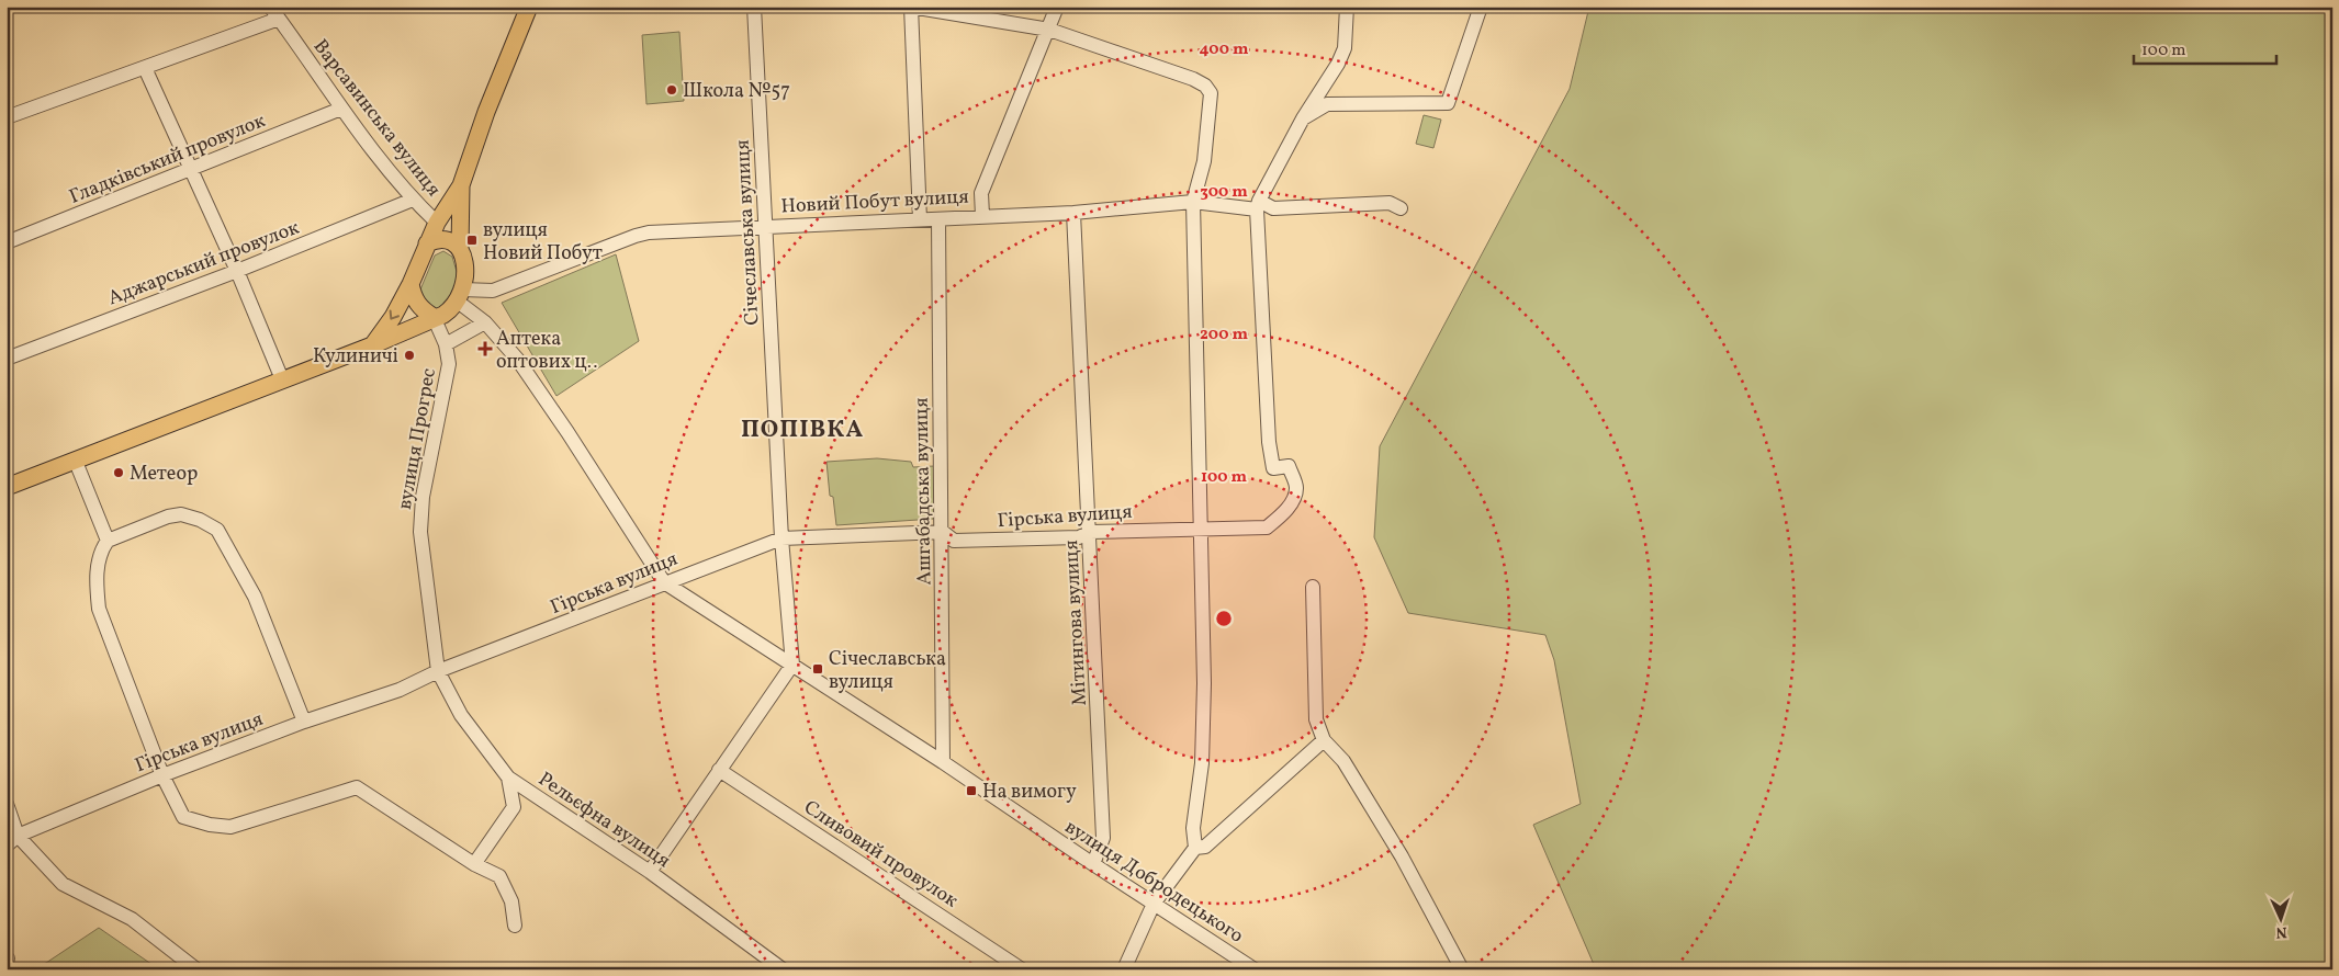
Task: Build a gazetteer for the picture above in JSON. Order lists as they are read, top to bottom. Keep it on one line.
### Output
{"streets":{"street":["Варсавинська вулиця","Гладківський провулок","Новий Побут вулиця","Січеславська вулиця","Аджарський провулок","вулиця Прогрес","Ашгабадська вулиця","Гірська вулиця","Мітингова вулиця","Рельєфна вулиця","Сливовий провулок","вулиця Добродецького"]},"crossings":[["Варсавинська вулиця","Гладківський провулок"],["Варсавинська вулиця","Аджарський провулок"],["Новий Побут вулиця","Січеславська вулиця"],["Новий Побут вулиця","вулиця Прогрес"],["Новий Побут вулиця","Ашгабадська вулиця"],["Новий Побут вулиця","Гірська вулиця"],["Новий Побут вулиця","Мітингова вулиця"],["Новий Побут вулиця","вулиця Добродецького"],["Січеславська вулиця","Гірська вулиця"],["Січеславська вулиця","вулиця Добродецького"],["вулиця Прогрес","Гірська вулиця"],["вулиця Прогрес","Рельєфна вулиця"],["вулиця Прогрес","вулиця Добродецького"],["Ашгабадська вулиця","Гірська вулиця"],["Ашгабадська вулиця","вулиця Добродецького"],["Гірська вулиця","Мітингова вулиця"],["Гірська вулиця","Рельєфна вулиця"],["Гірська вулиця","вулиця Добродецького"],["Мітингова вулиця","вулиця Добродецького"]],"districts":["ПОПІВКА"],"places":{"other":["Школа №57","Кулиничі","Метеор"],"transit":["вулиця Новий Побут","Січеславська вулиця","На вимогу"],"health":["Аптека оптових ц‥"]},"scale_bar":"100 m","north":"bottom","rings":["400 m","300 m","200 m","100 m"]}
